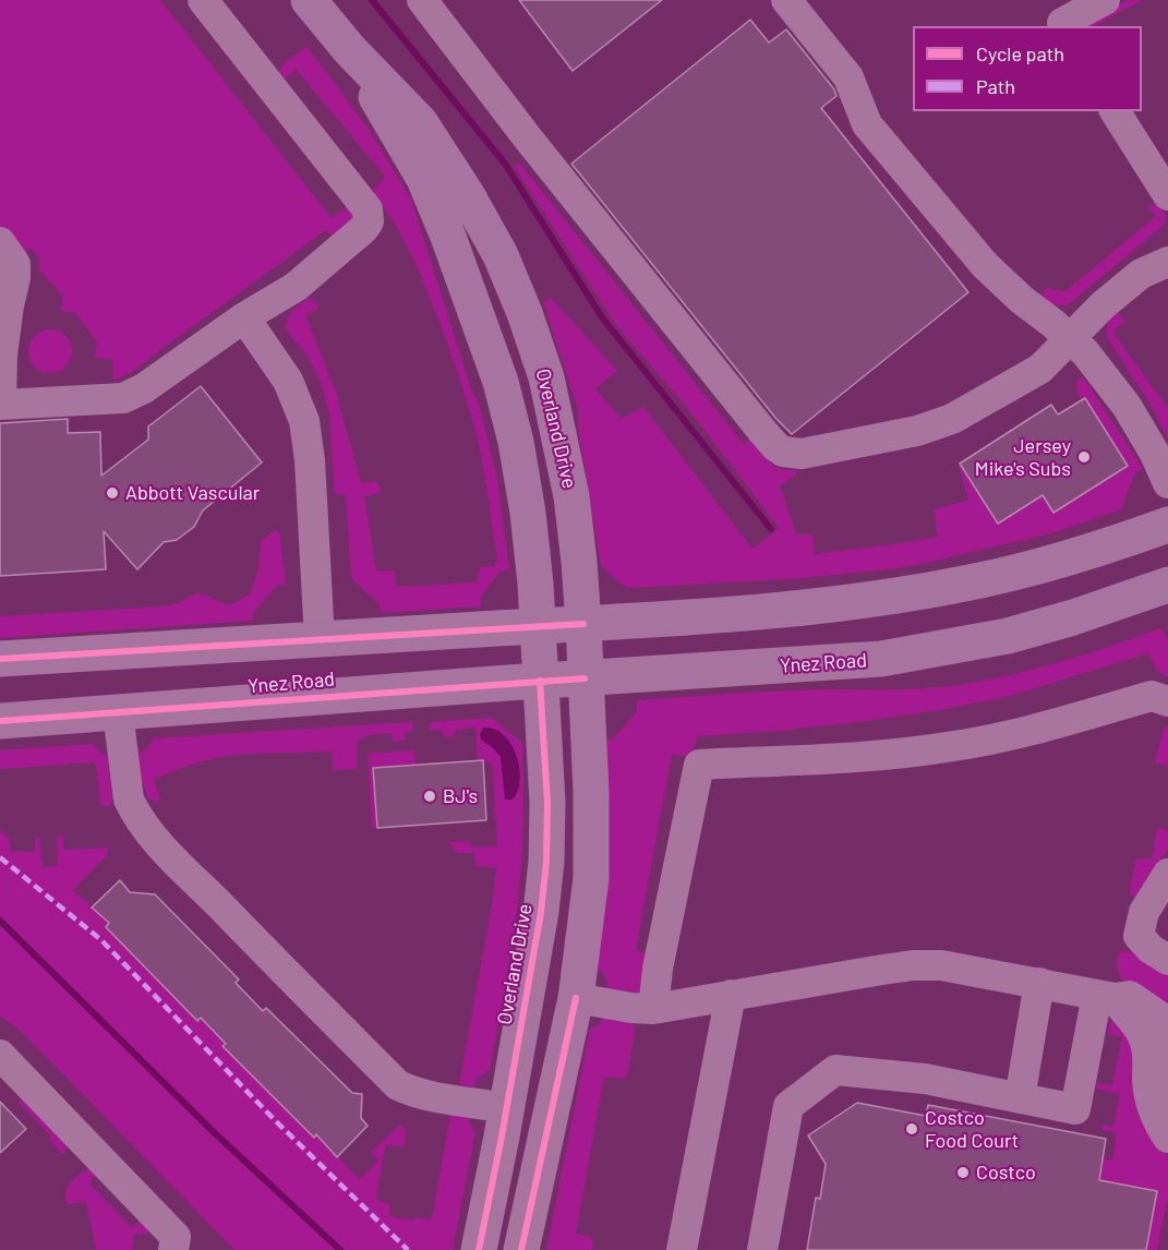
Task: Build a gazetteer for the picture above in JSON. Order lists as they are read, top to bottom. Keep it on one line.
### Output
{"streets":{"main road":["Overland Drive","Ynez Road"]},"crossings":[["Overland Drive","Ynez Road"]],"places":["Jersey Mike's Subs","Abbott Vascular","BJ's","Costco Food Court","Costco"],"legend":["Cycle path","Path"]}
